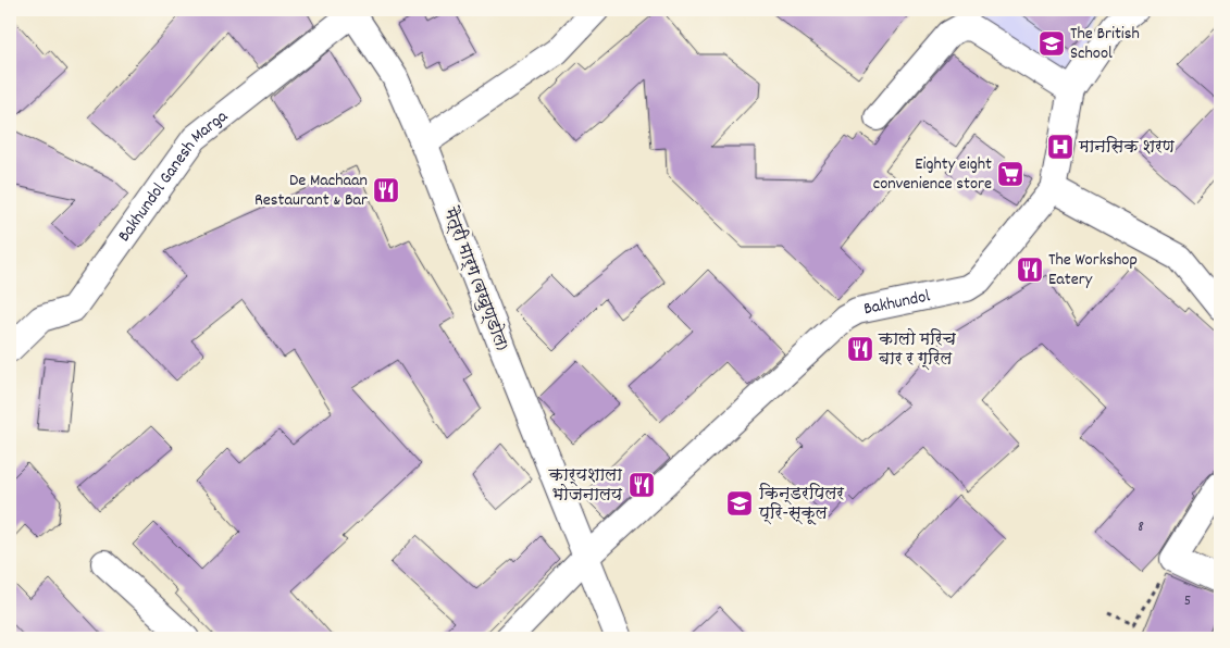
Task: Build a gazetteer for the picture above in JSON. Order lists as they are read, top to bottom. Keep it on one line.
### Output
{"streets":{"street":["Bakhundol Ganesh Marga","मैत्री मार्ग (बखुण्डोल)","Bakhundol"]},"crossings":[["Bakhundol Ganesh Marga","मैत्री मार्ग (बखुण्डोल)"],["मैत्री मार्ग (बखुण्डोल)","Bakhundol"]],"places":{"school or university":["The British School","किन्डरपिलर प्रि-स्कूल"],"hospital":["मानसिक शरण"],"supermarket":["Eighty eight convenience store"],"restaurant":["De Machaan Restaurant & Bar","The Workshop Eatery","कालो मरिच बार र ग्रिल","कार्यशाला भोजनालय"]},"house_numbers":["8","5"]}
